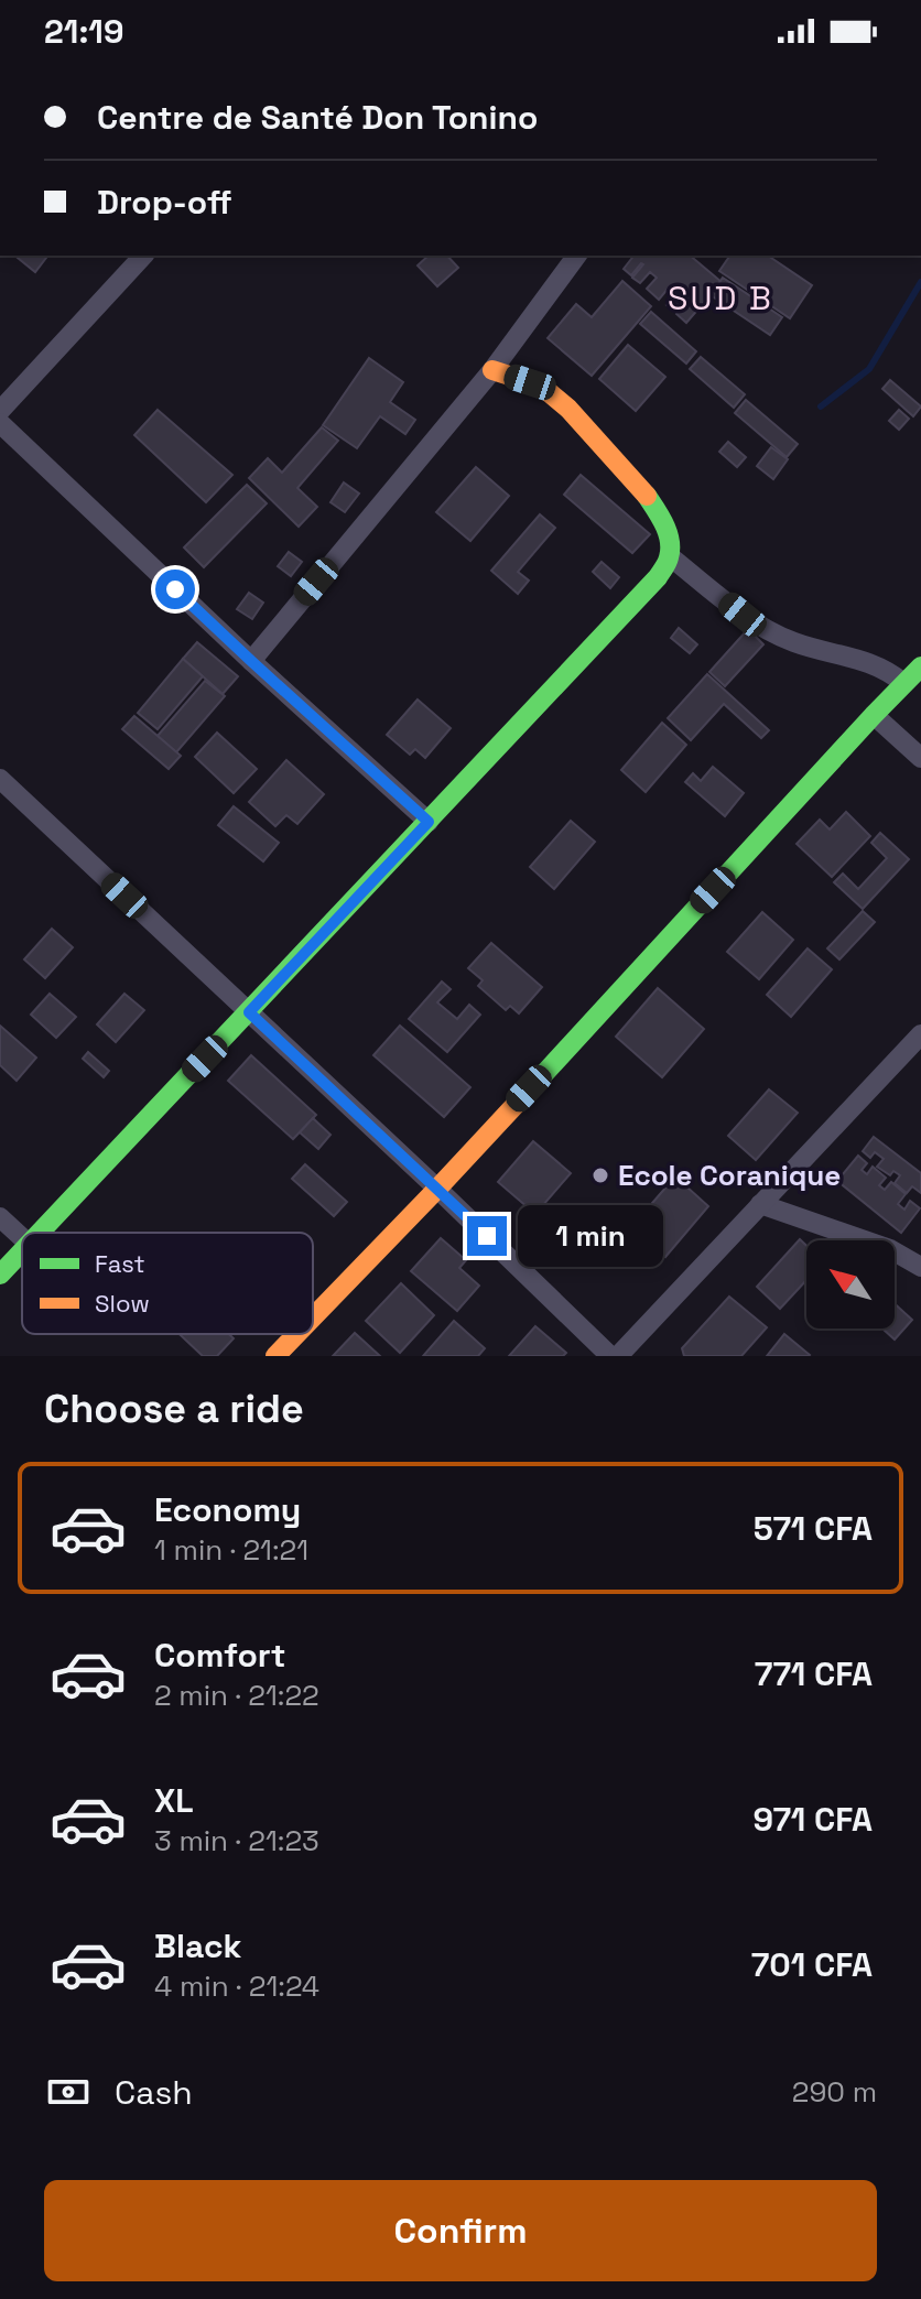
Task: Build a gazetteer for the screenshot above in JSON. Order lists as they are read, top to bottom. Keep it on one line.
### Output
{"districts":["SUD B"],"places":["Ecole Coranique"],"legend":["Fast","Slow"],"north":"top left","page":{"status":"21:19","banner":["Centre de Santé Don Tonino","Drop-off"],"bubble":"1 min","heading":"Choose a ride","list":[{"name":"Economy","note":"1 min · 21:21","value":"571 CFA"},{"name":"Comfort","note":"2 min · 21:22","value":"771 CFA"},{"name":"XL","note":"3 min · 21:23","value":"971 CFA"},{"name":"Black","note":"4 min · 21:24","value":"701 CFA"}],"pay":["Cash","290 m"],"buttons":"Confirm"}}
